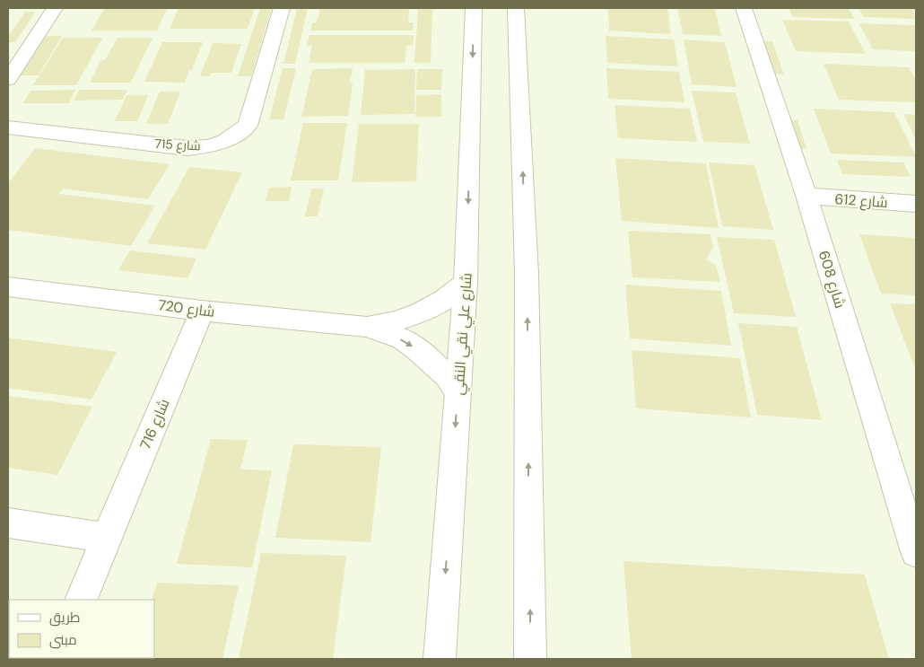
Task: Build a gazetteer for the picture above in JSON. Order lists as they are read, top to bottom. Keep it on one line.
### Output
{"streets":{"street":["شارع 715","شارع 612","شارع 608","شارع 720","شارع علي نقي النقي","شارع 716"]},"crossings":[["شارع 612","شارع 608"],["شارع 720","شارع علي نقي النقي"],["شارع 720","شارع 716"]],"legend":["طريق","مبنى"]}
